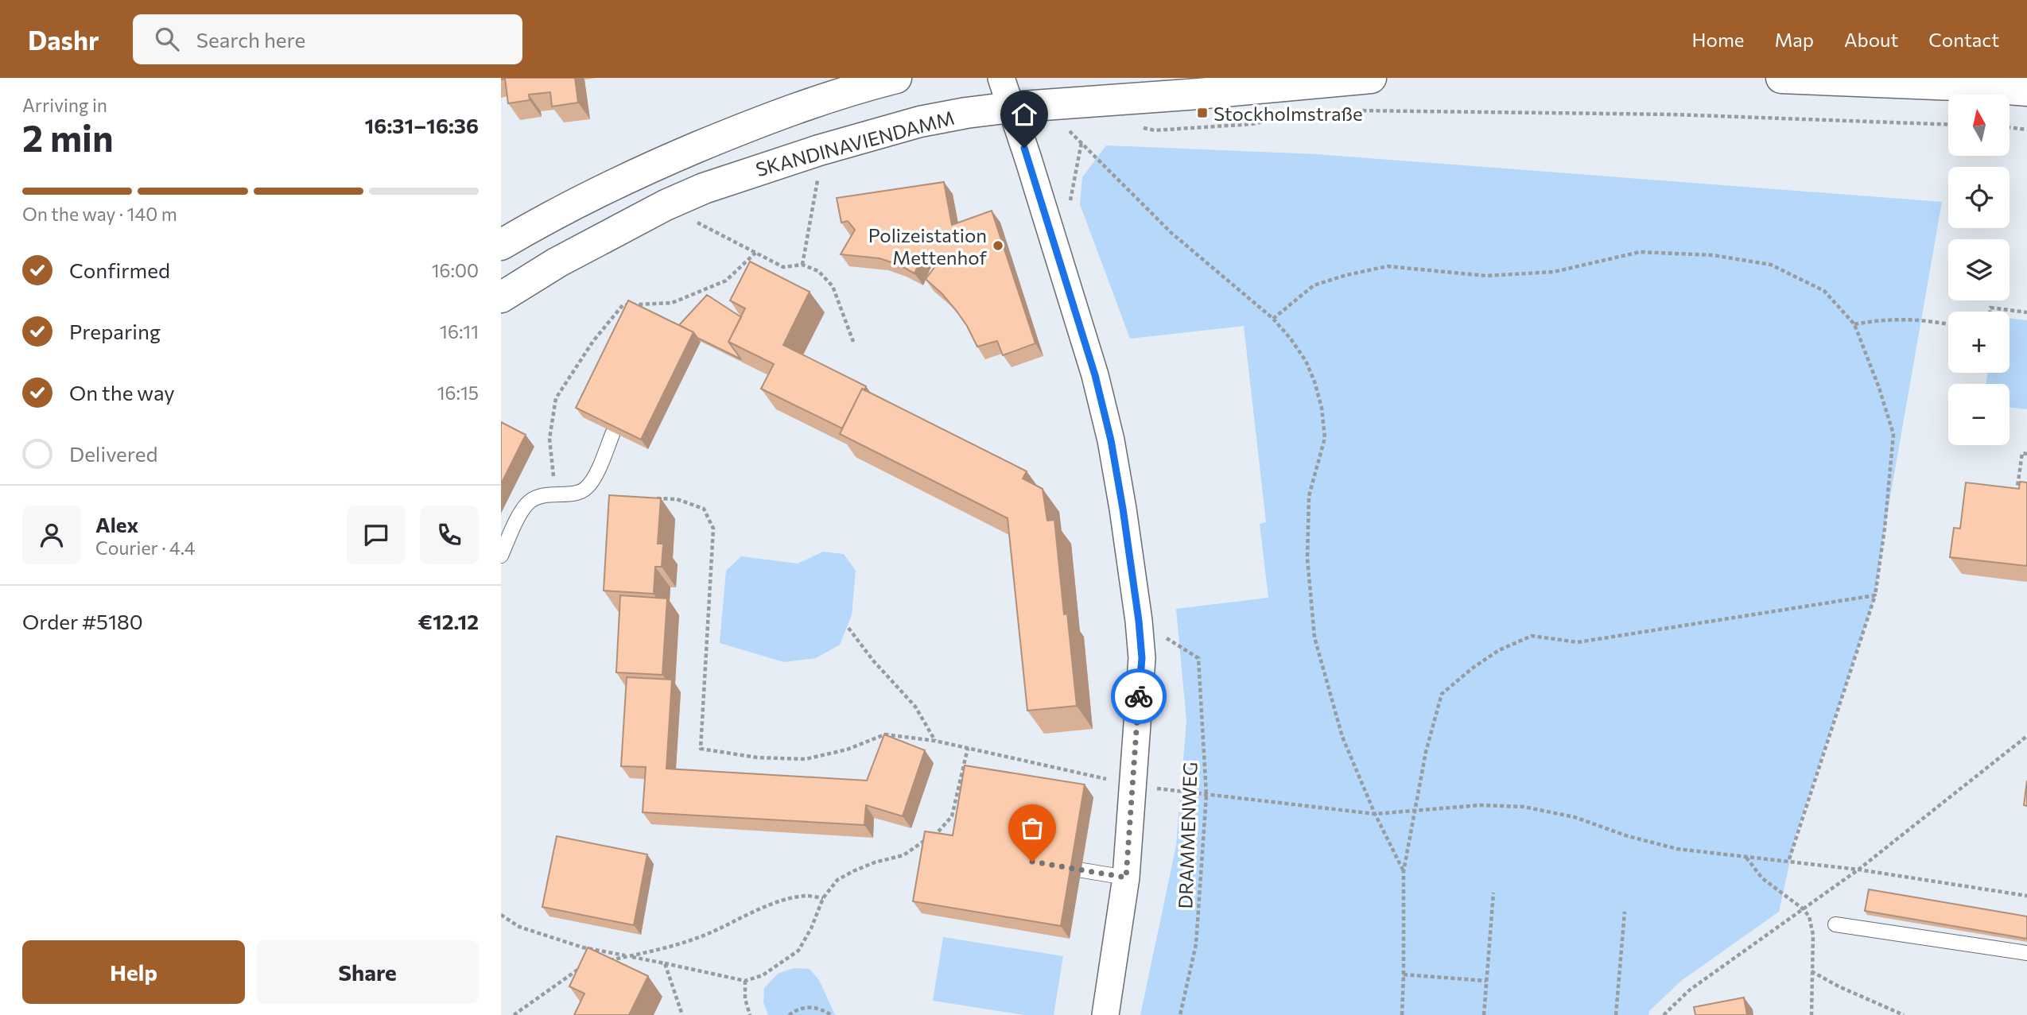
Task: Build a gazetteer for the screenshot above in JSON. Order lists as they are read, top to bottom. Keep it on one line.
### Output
{"streets":{"main road":["SKANDINAVIENDAMM"],"path":["DRAMMENWEG"]},"places":{"transit":["Stockholmstraße"],"other":["Polizeistation Mettenhof"]},"north":"top","page":{"header":"Dashr","search":"Search here","nav":["Home","Map","About","Contact"],"heading":["2 min","Arriving in","16:31–16:36"],"panel":["Alex","Courier · 4.4","Order #5180","€12.12"],"map_buttons":["+","−"],"bar":"On the way · 140 m","list":[["Confirmed","16:00"],["Preparing","16:11"],["On the way","16:15"],"Delivered"],"buttons":["Help","Share"]}}
